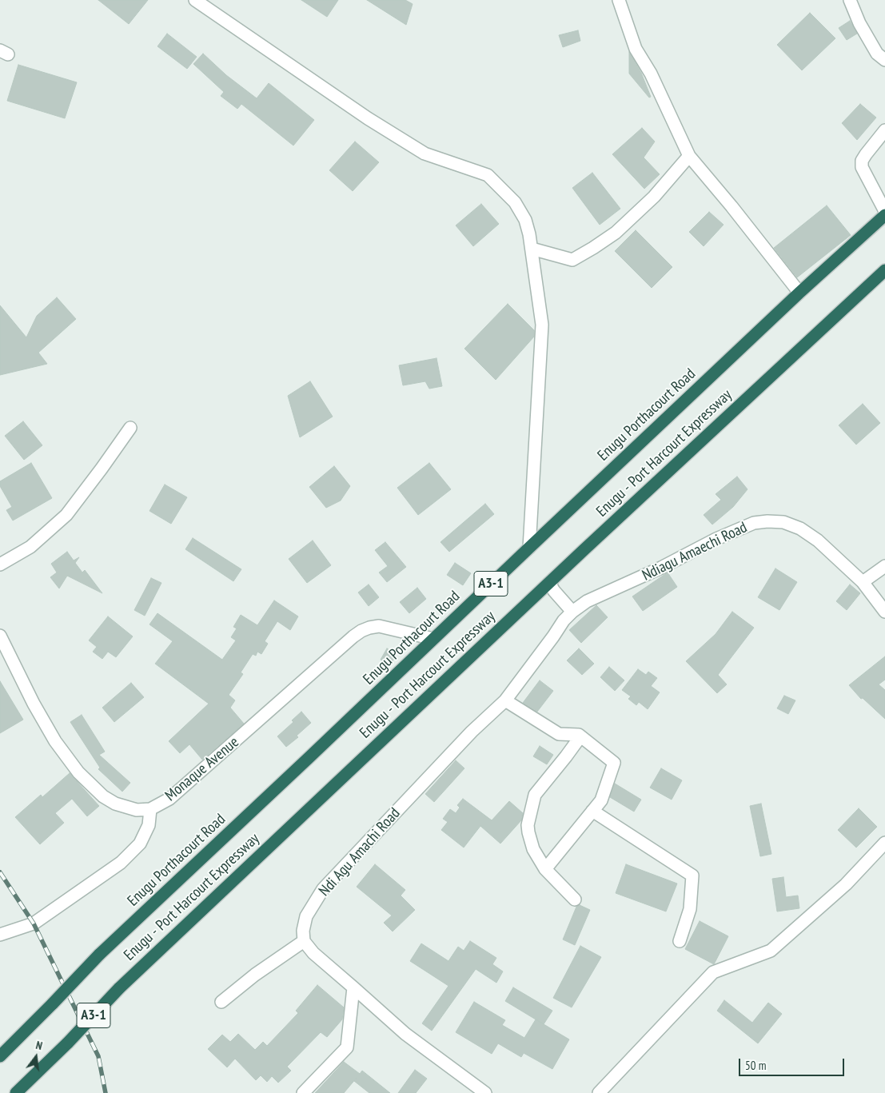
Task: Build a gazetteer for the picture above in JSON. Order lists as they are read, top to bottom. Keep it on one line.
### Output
{"streets":{"highway":["Enugu Porthacourt Road","Enugu - Port Harcourt Expressway","A3-1"],"street":["Ndiagu Amaechi Road","Monaque Avenue","Ndi Agu Amachi Road"]},"crossings":[["Enugu Porthacourt Road","Monaque Avenue"],["Ndiagu Amaechi Road","Ndi Agu Amachi Road"]],"scale_bar":"50 m","north":"top"}
